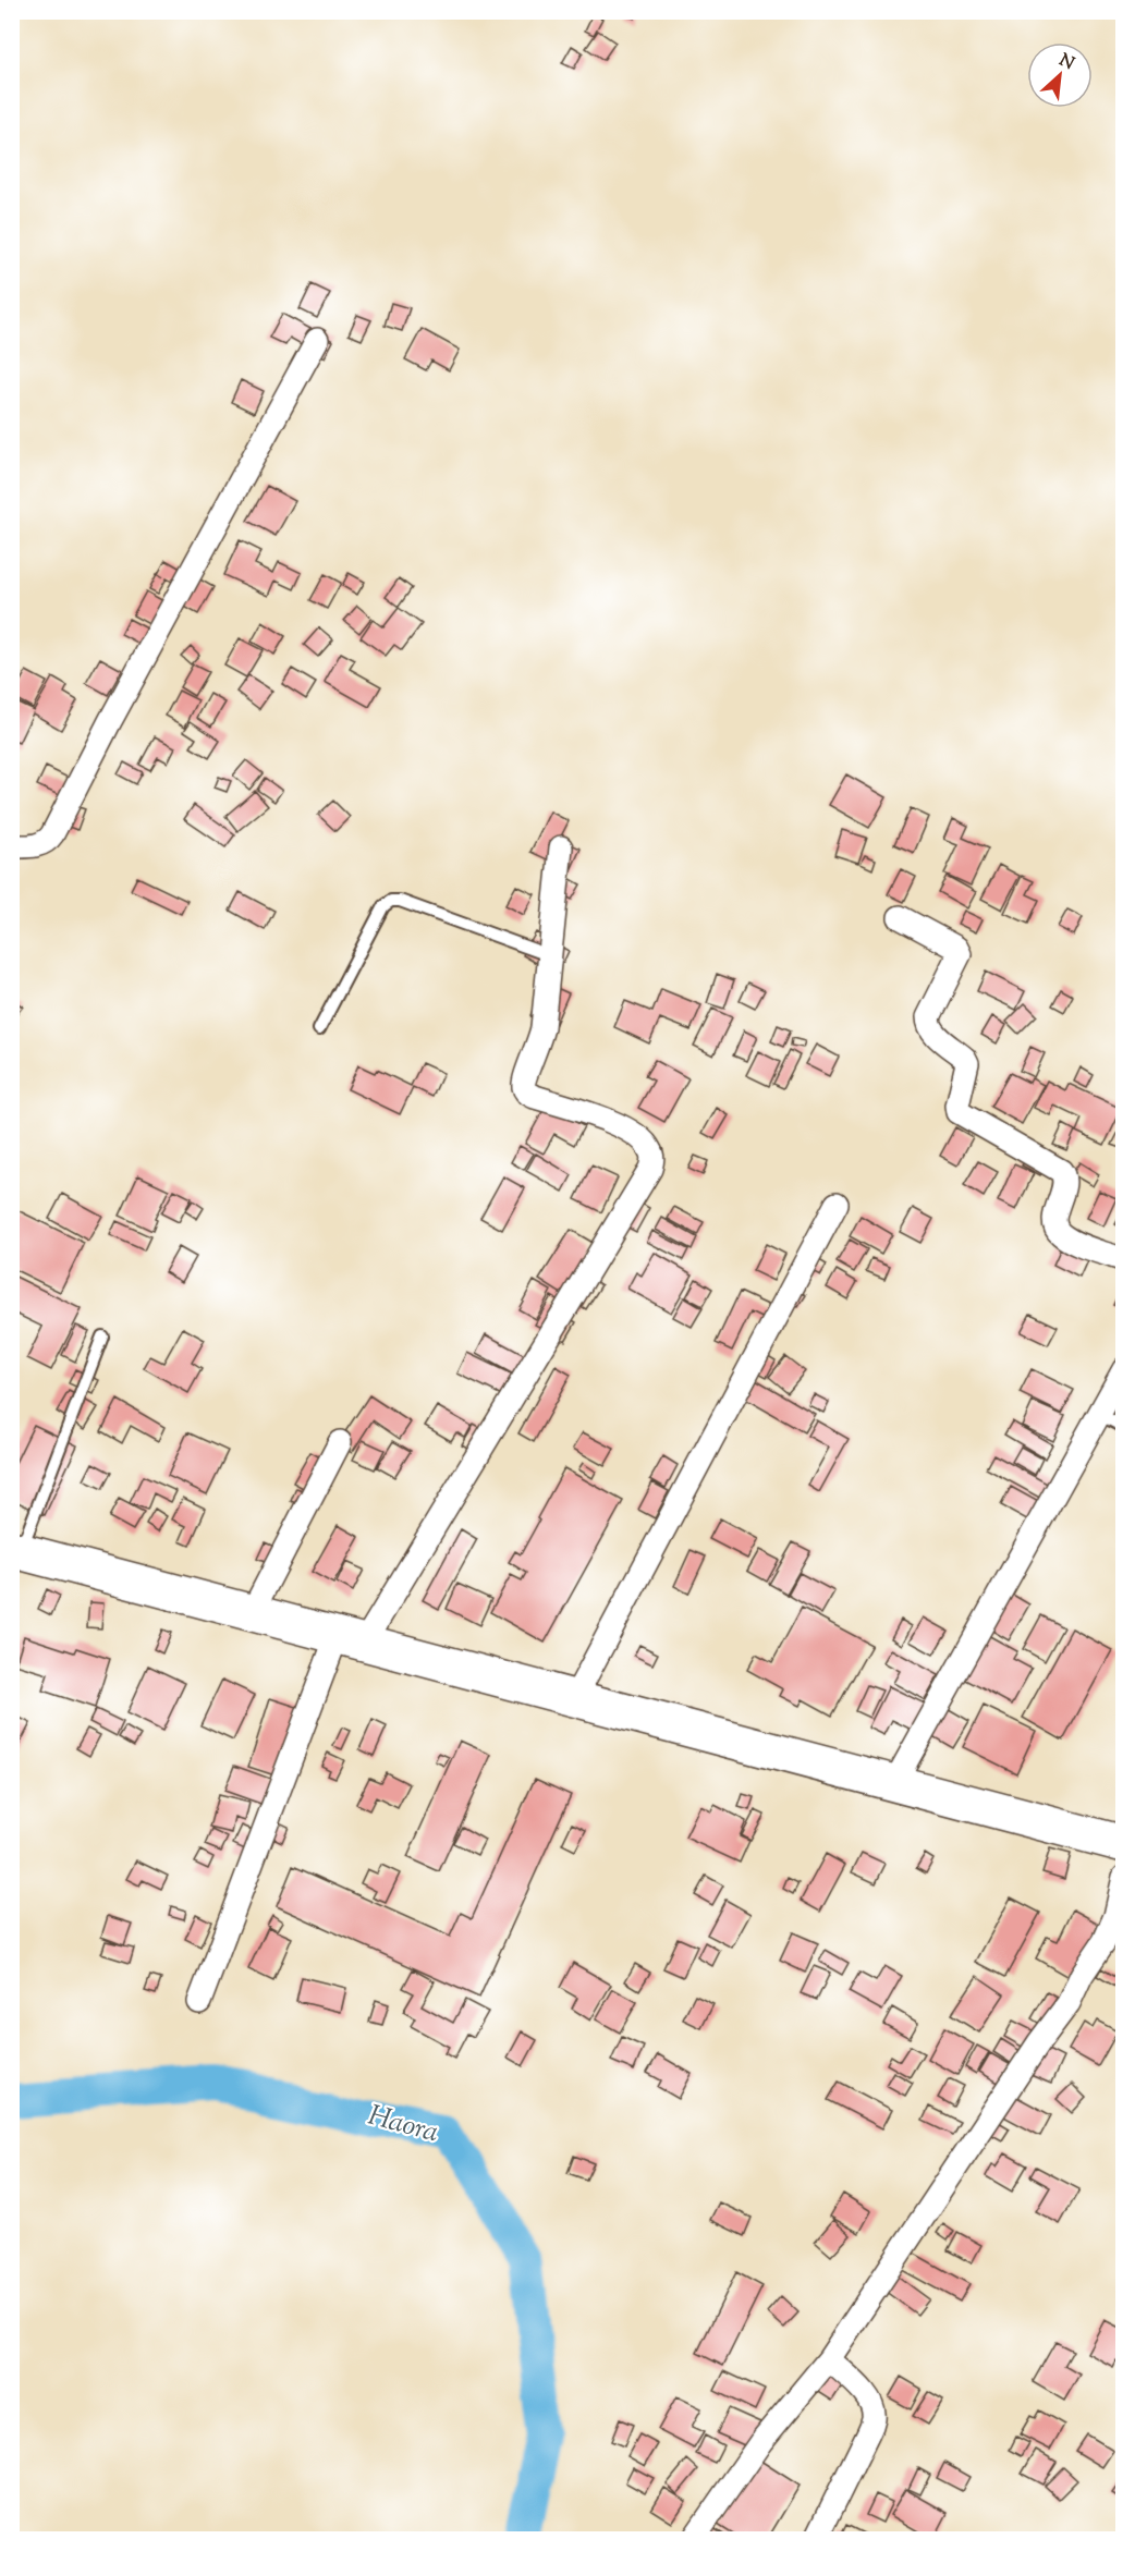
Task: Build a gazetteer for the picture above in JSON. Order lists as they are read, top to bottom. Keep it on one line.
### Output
{"water":["Haora"],"north":"top right"}
